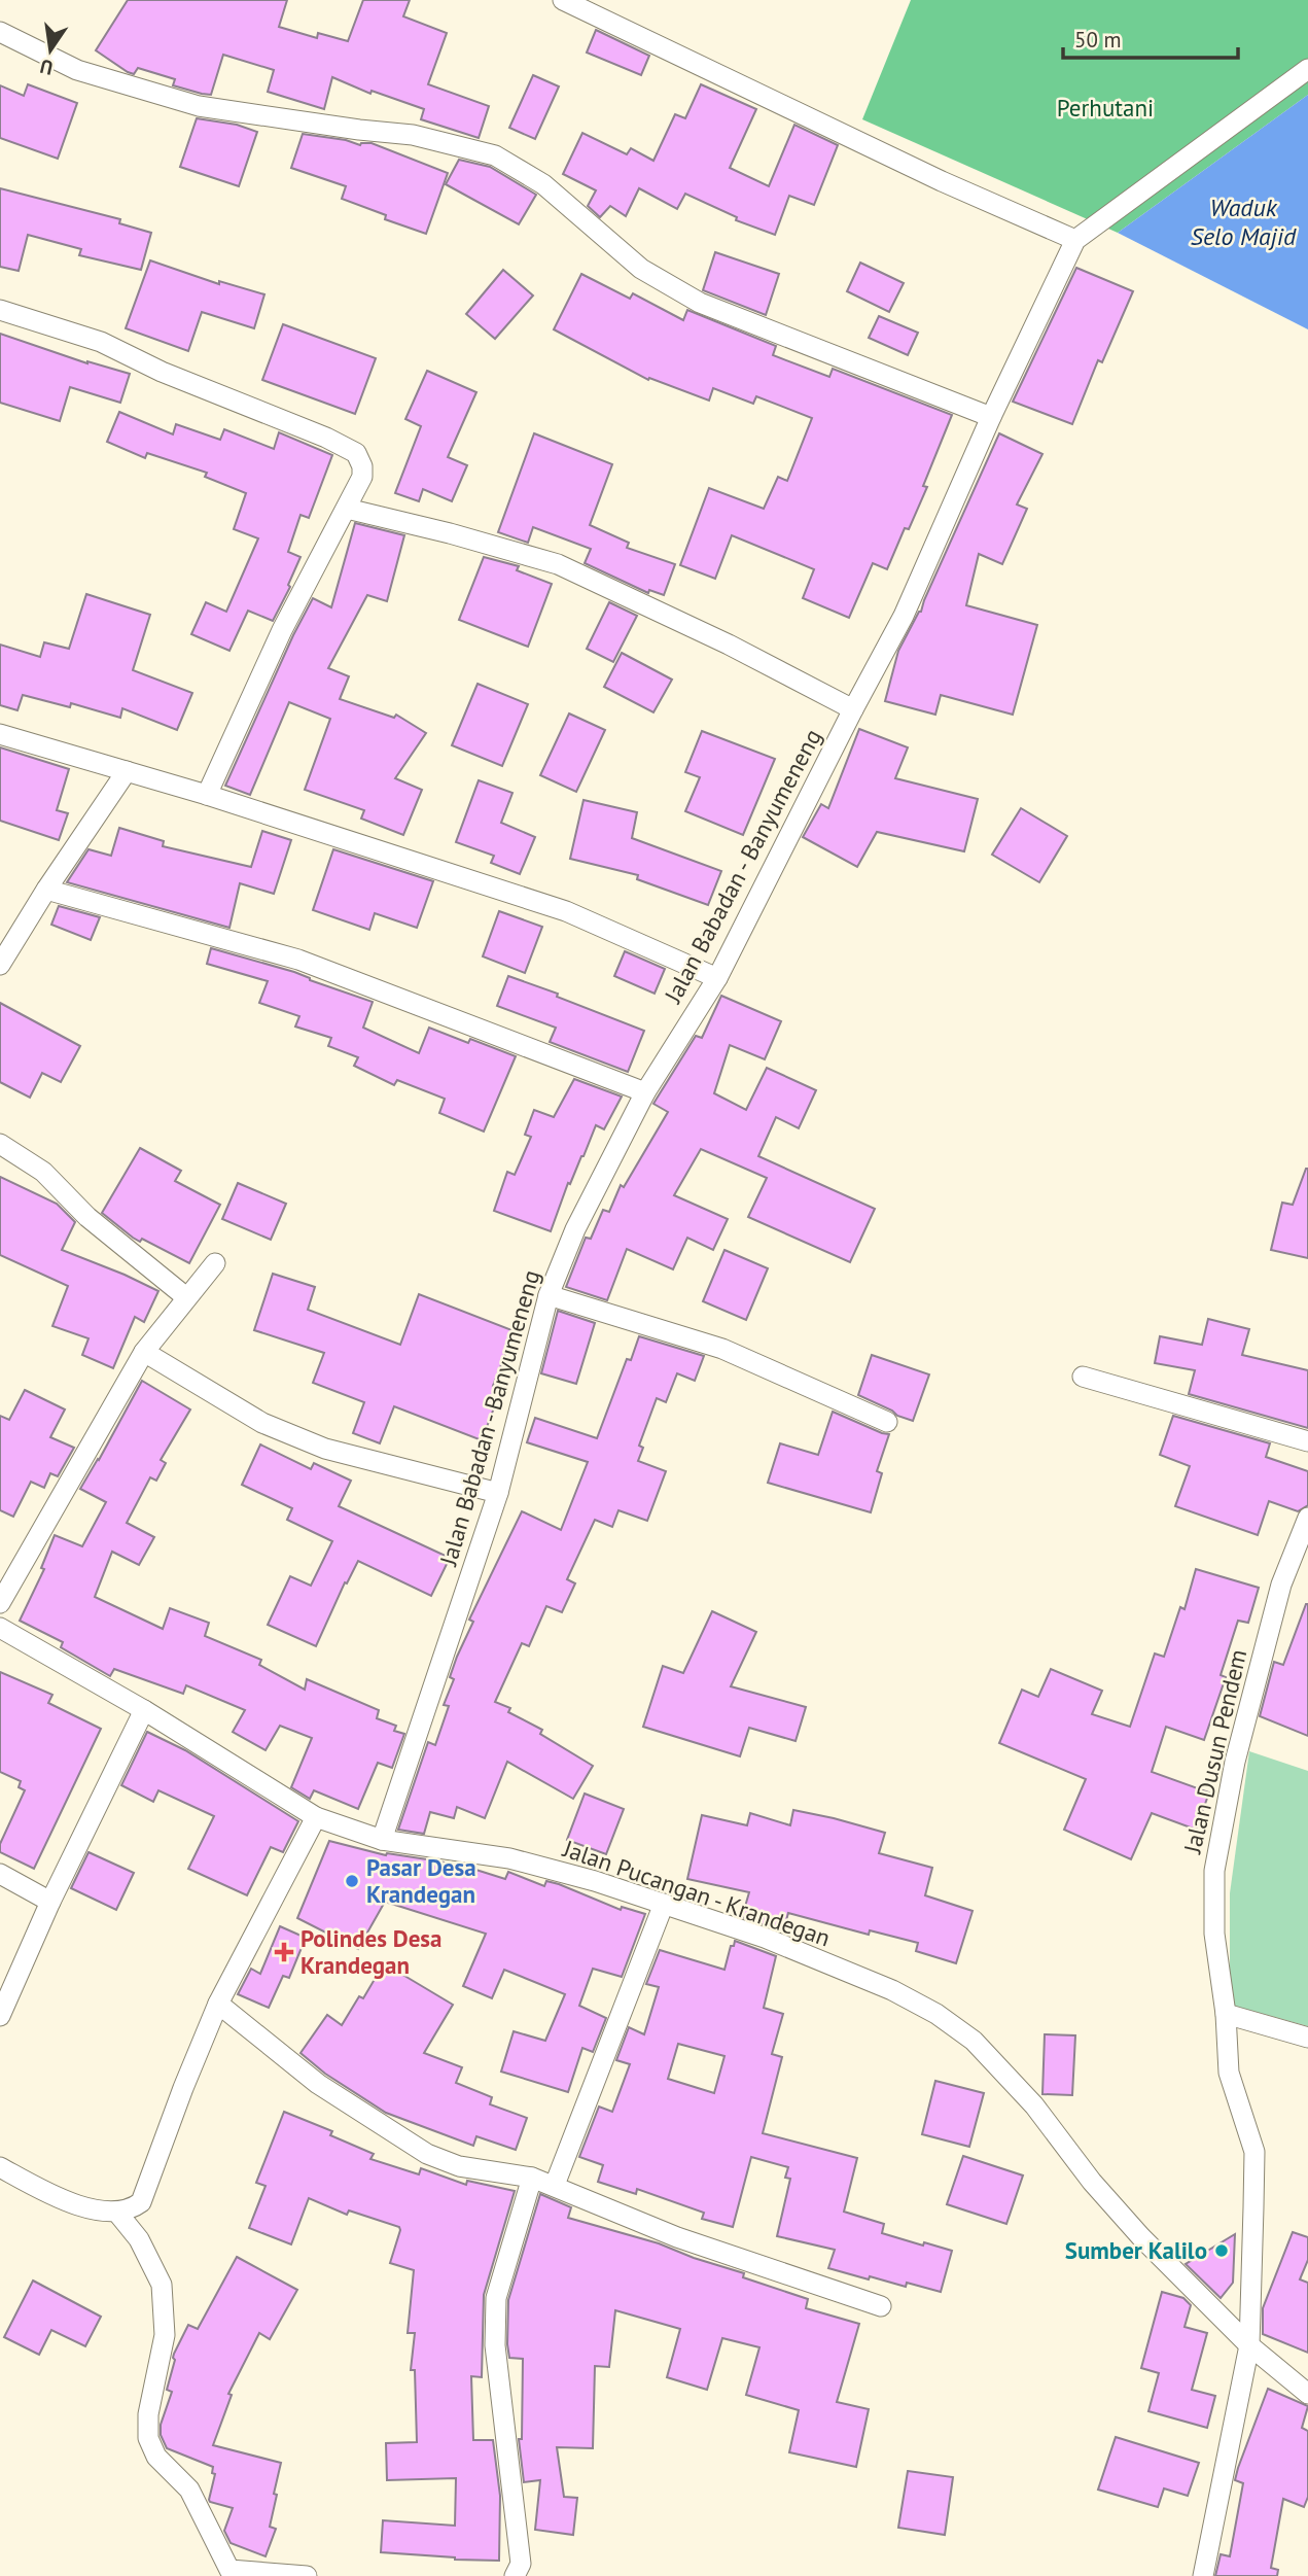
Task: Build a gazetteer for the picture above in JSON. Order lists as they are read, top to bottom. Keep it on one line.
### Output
{"streets":{"street":["Jalan Babadan - Banyumeneng","Jalan Dusun Pendem","Jalan Pucangan - Krandegan"]},"crossings":[["Jalan Babadan - Banyumeneng","Jalan Pucangan - Krandegan"],["Jalan Dusun Pendem","Jalan Pucangan - Krandegan"]],"water":["Waduk Selo Majid"],"parks":["Perhutani"],"places":{"other":["Pasar Desa Krandegan","Sumber Kalilo"],"health":["Polindes Desa Krandegan"]},"scale_bar":"50 m","north":"bottom"}
